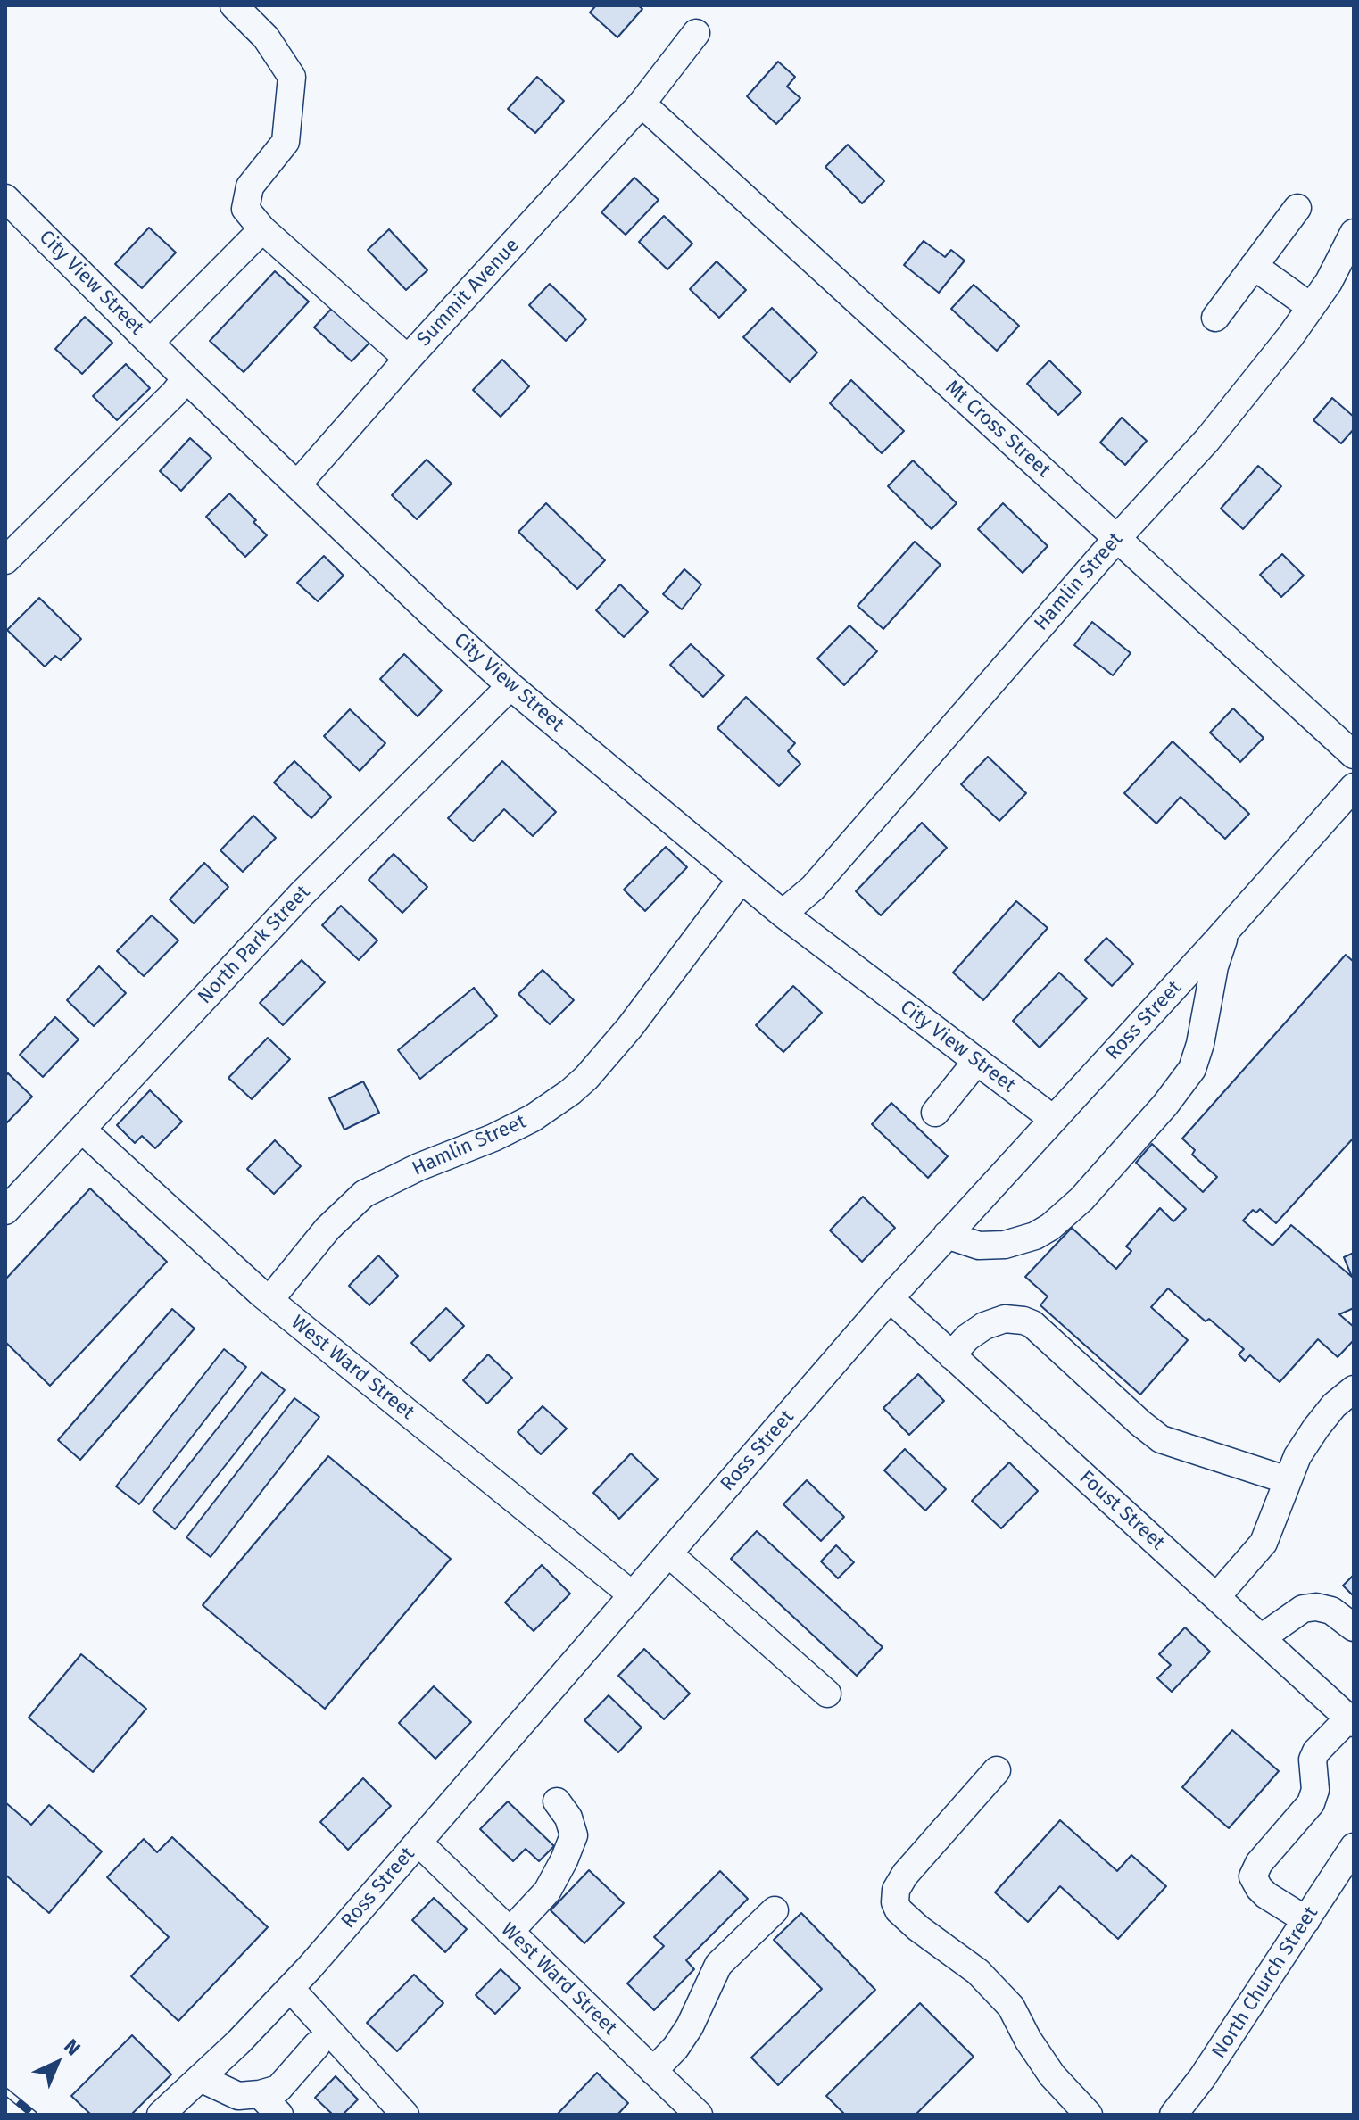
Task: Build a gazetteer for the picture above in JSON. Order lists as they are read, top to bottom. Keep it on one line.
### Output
{"streets":{"street":["City View Street","Summit Avenue","Mt Cross Street","Hamlin Street","North Park Street","Ross Street","West Ward Street","Foust Street","North Church Street"]},"crossings":[["City View Street","Summit Avenue"],["City View Street","Hamlin Street"],["City View Street","North Park Street"],["City View Street","Ross Street"],["Summit Avenue","Mt Cross Street"],["Mt Cross Street","Hamlin Street"],["Hamlin Street","West Ward Street"],["North Park Street","West Ward Street"],["Ross Street","West Ward Street"],["Ross Street","Foust Street"]],"north":"top right"}
